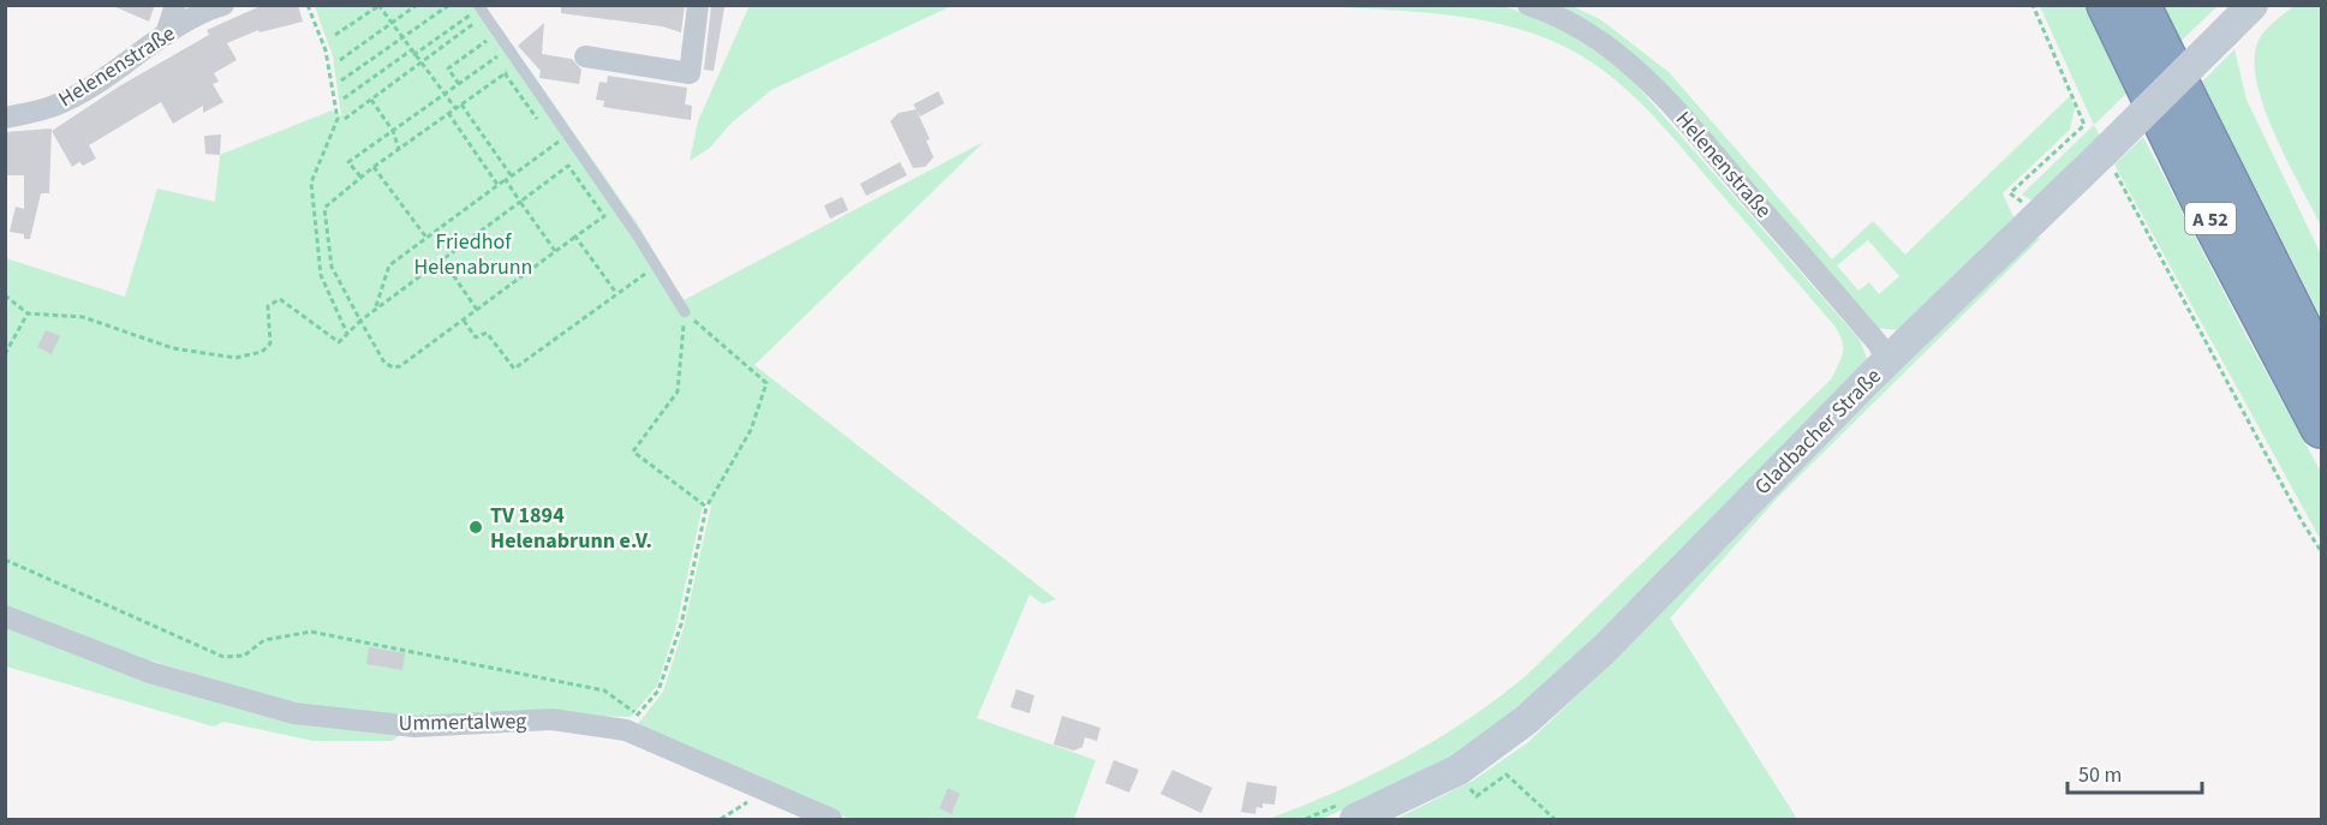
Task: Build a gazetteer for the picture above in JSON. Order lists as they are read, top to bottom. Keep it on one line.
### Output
{"streets":{"highway":["A 52"],"main road":["Gladbacher Straße"],"street":["Helenenstraße","Ummertalweg"]},"crossings":[["Helenenstraße","Gladbacher Straße"]],"parks":["Friedhof Helenabrunn"],"places":["TV 1894 Helenabrunn e.V."],"scale_bar":"50 m"}
